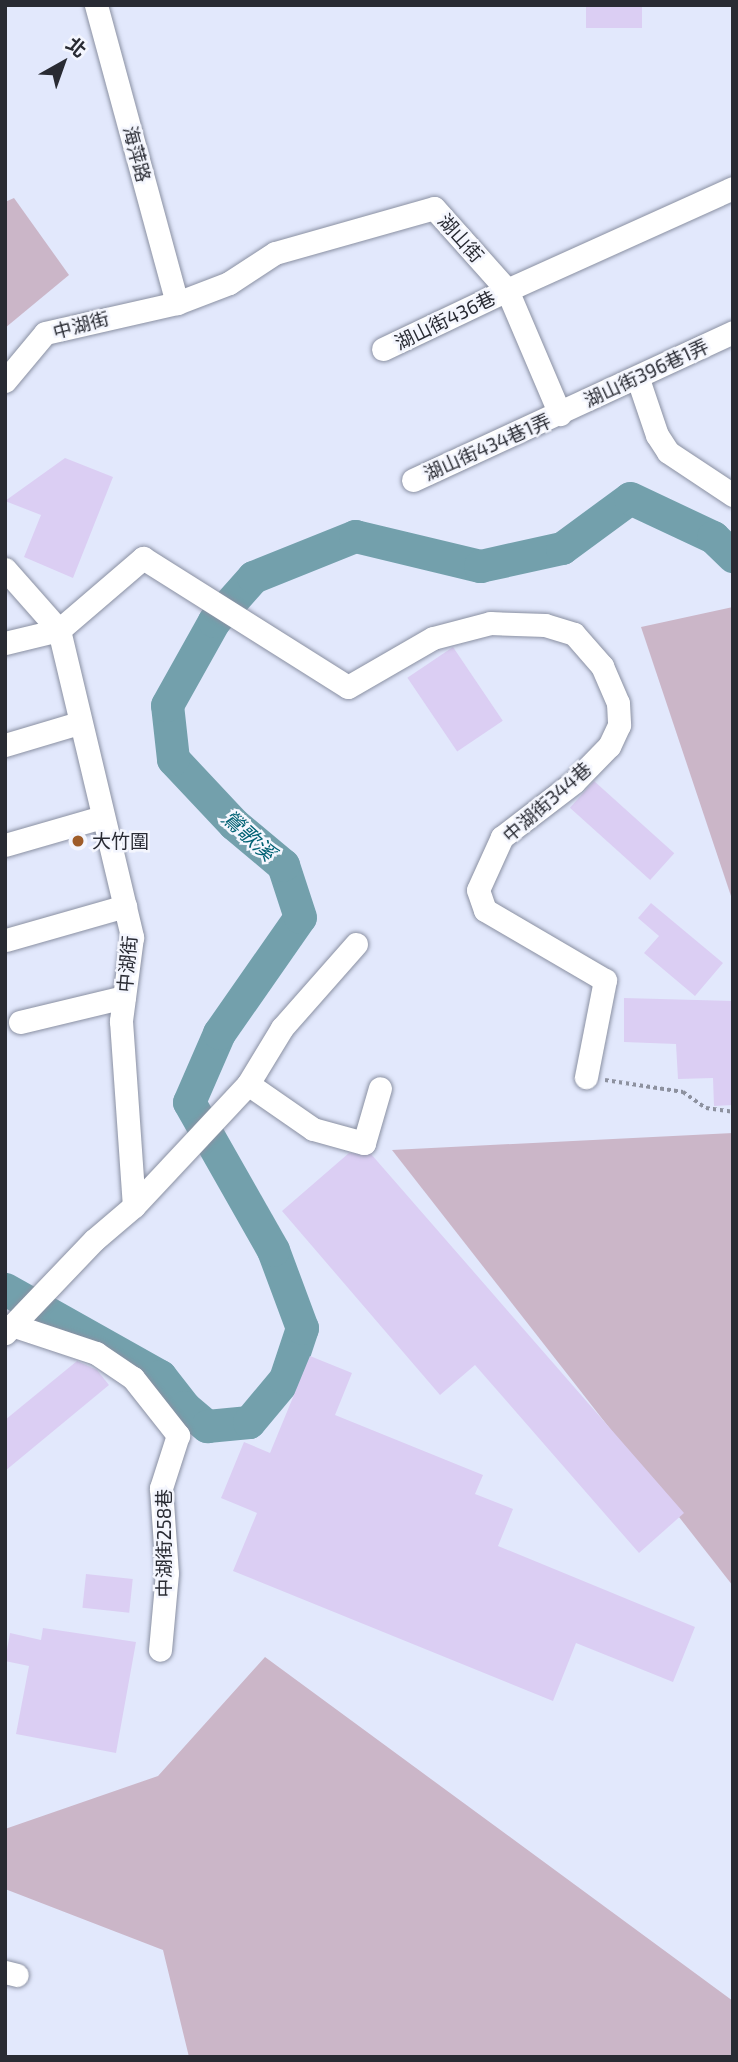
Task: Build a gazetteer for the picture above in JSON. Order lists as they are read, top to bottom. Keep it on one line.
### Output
{"streets":{"street":["海萍路","湖山街","湖山街436巷","中湖街","湖山街396巷1弄","湖山街434巷1弄","中湖街344巷","中湖街258巷"]},"crossings":[["海萍路","湖山街"],["海萍路","中湖街"],["湖山街","湖山街436巷"],["湖山街","中湖街"],["中湖街","中湖街344巷"],["湖山街396巷1弄","湖山街434巷1弄"]],"water":["鶯歌溪"],"places":["大竹圍"],"north":"top right"}
